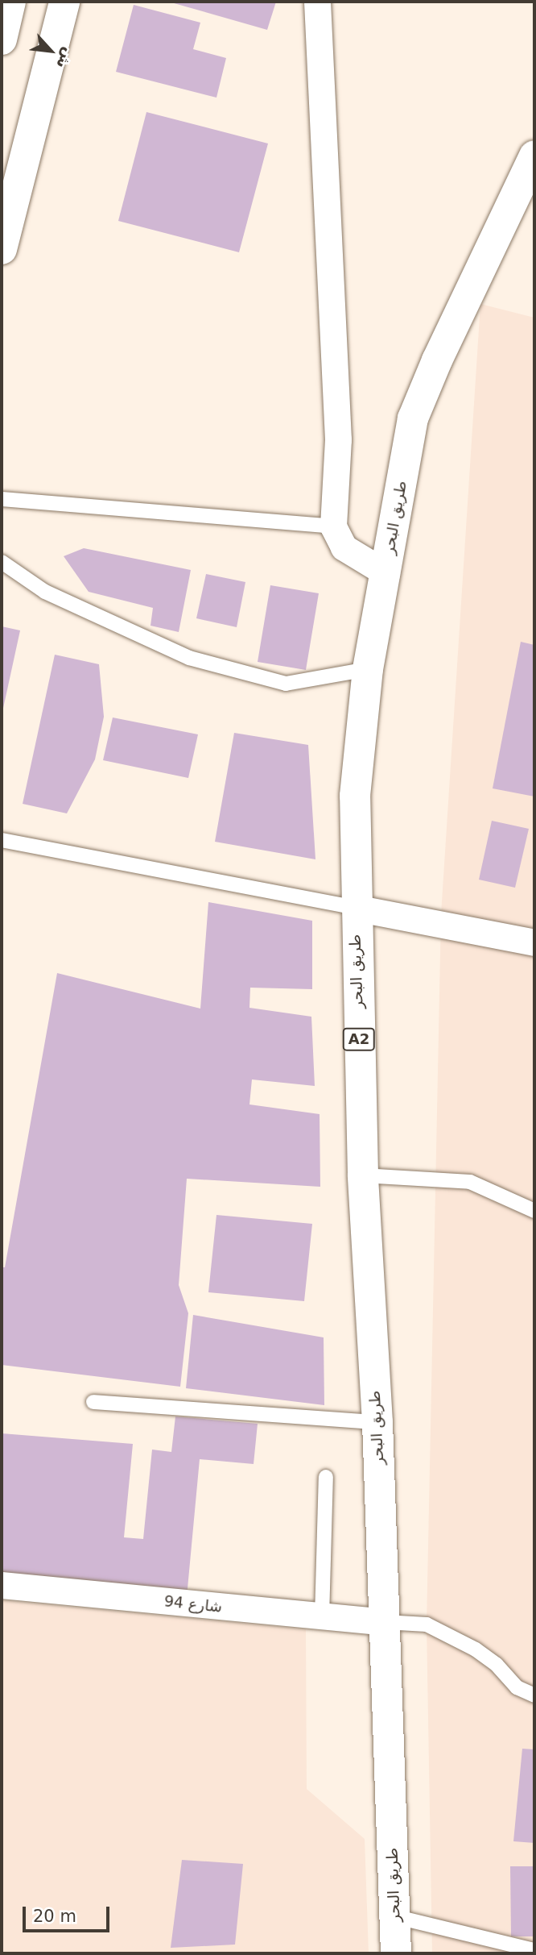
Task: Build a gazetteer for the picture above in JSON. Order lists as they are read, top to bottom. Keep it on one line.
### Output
{"streets":{"highway":["طريق البحر","A2"],"street":["شارع 94"]},"crossings":[["طريق البحر","شارع 94"]],"scale_bar":"20 m","north":"bottom right"}
